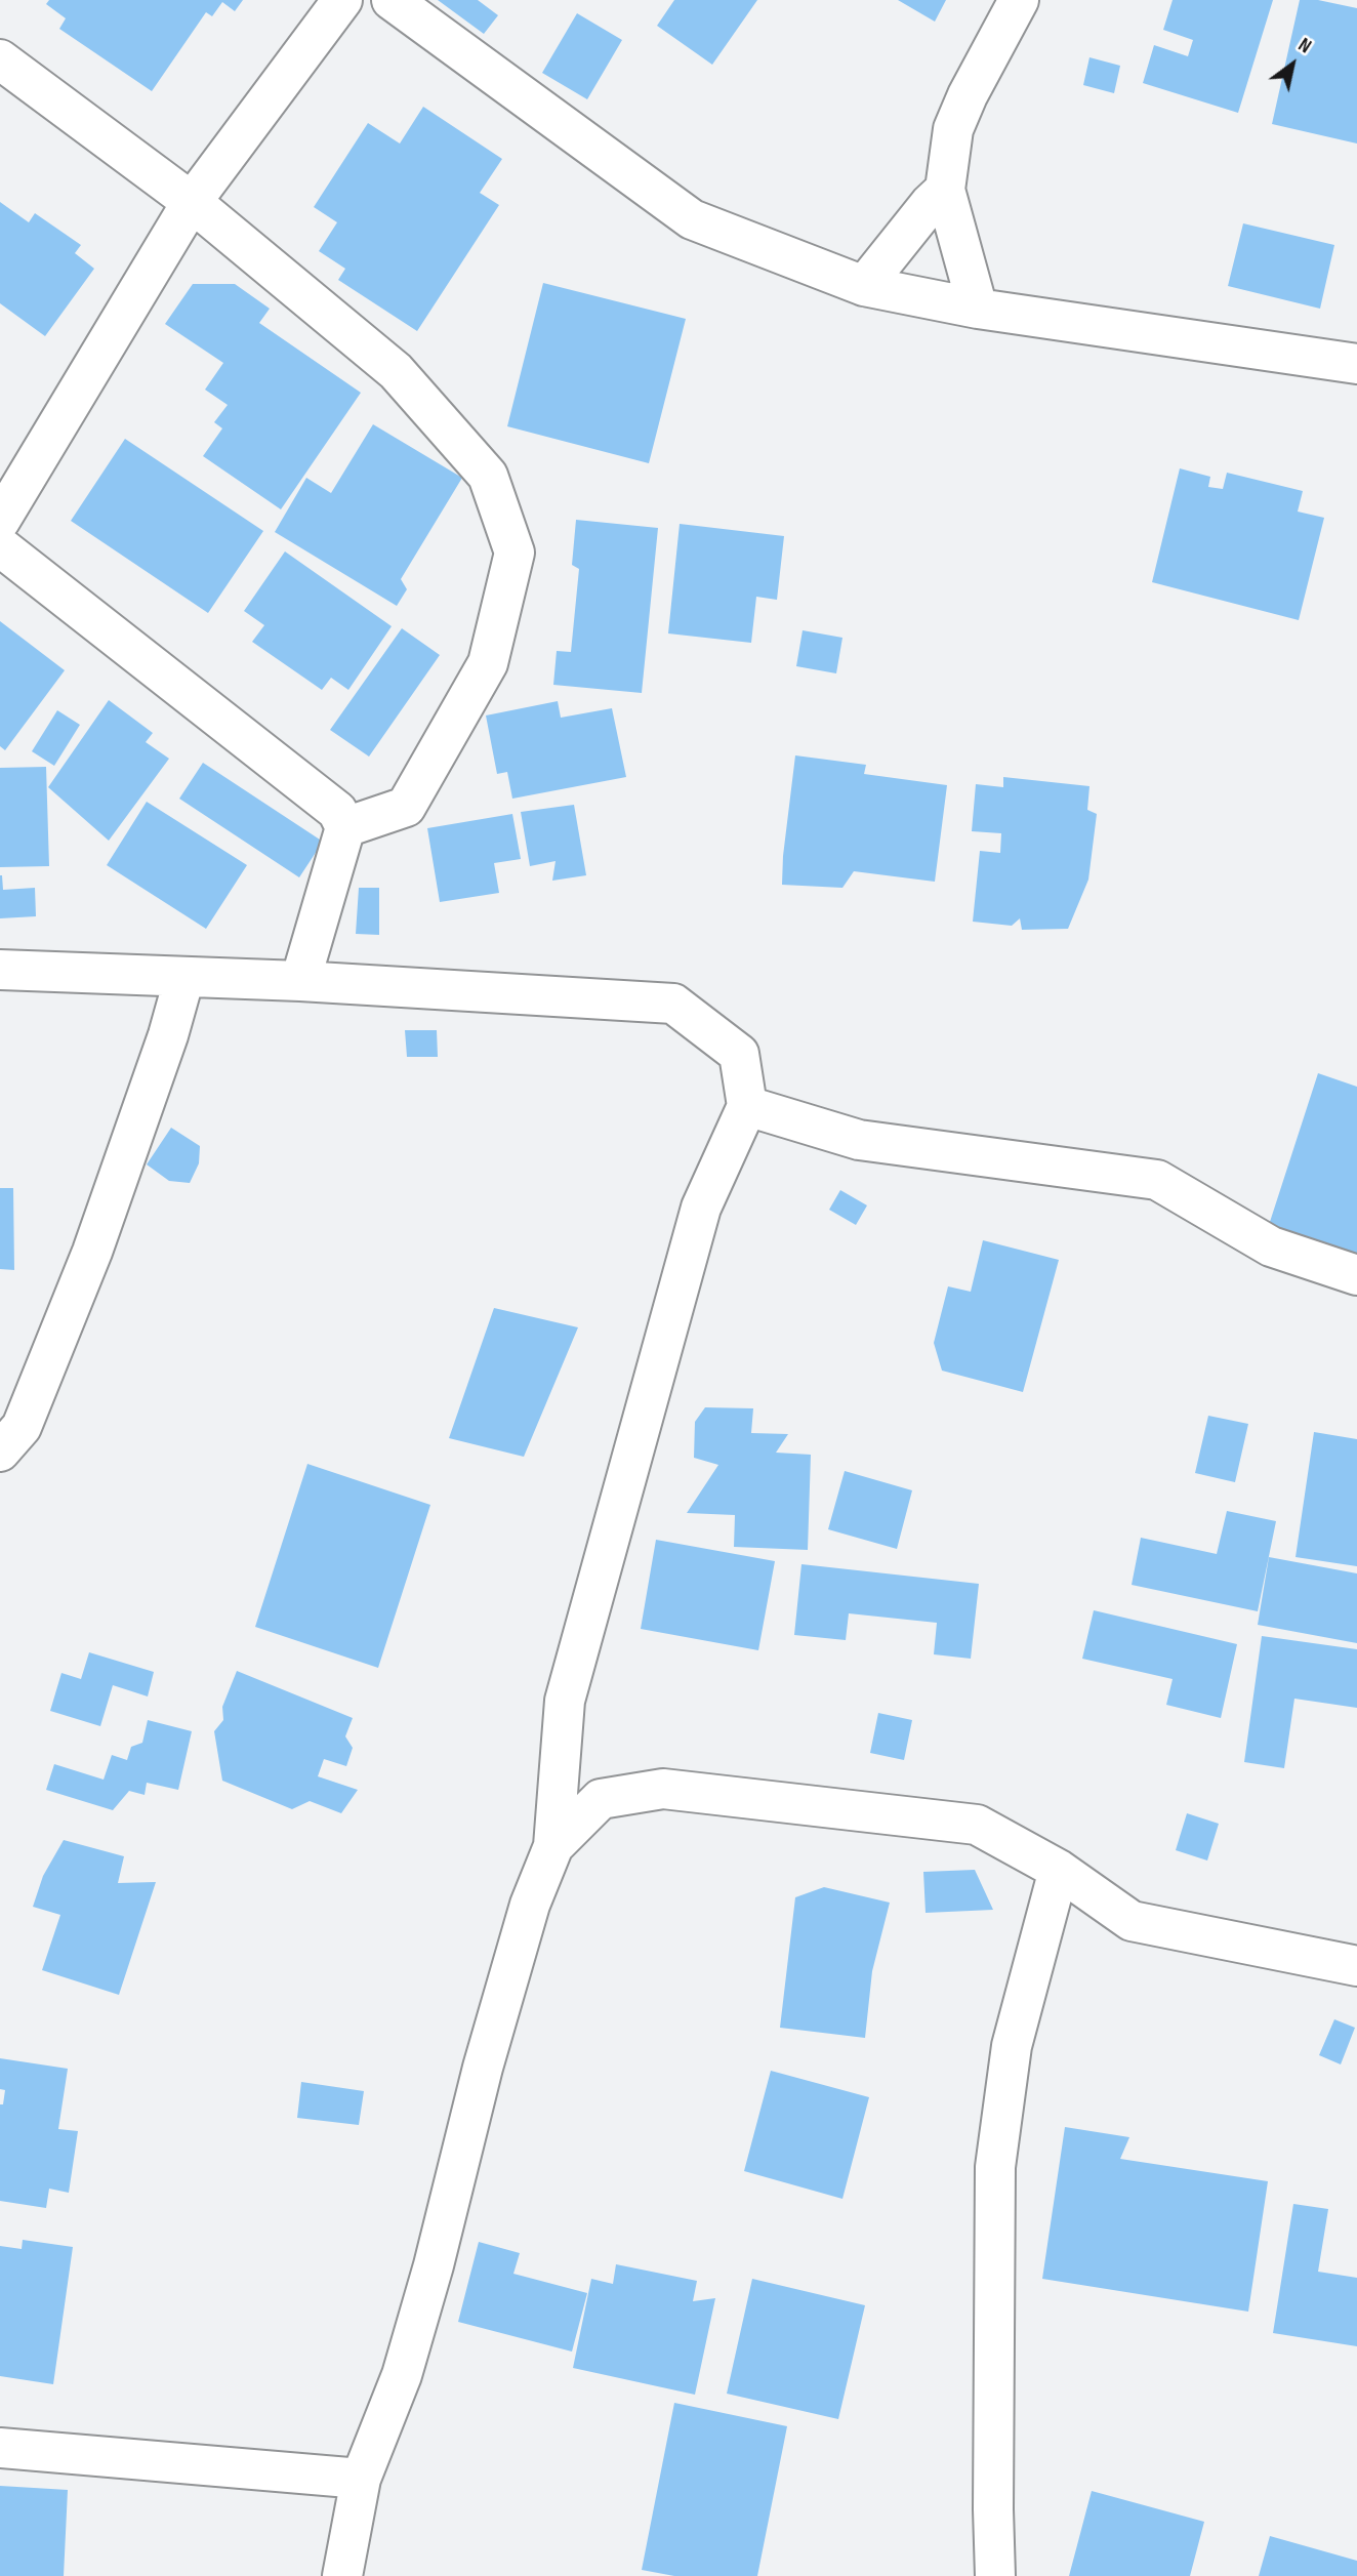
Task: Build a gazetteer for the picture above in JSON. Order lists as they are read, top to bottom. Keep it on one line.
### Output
{"north":"top right"}
